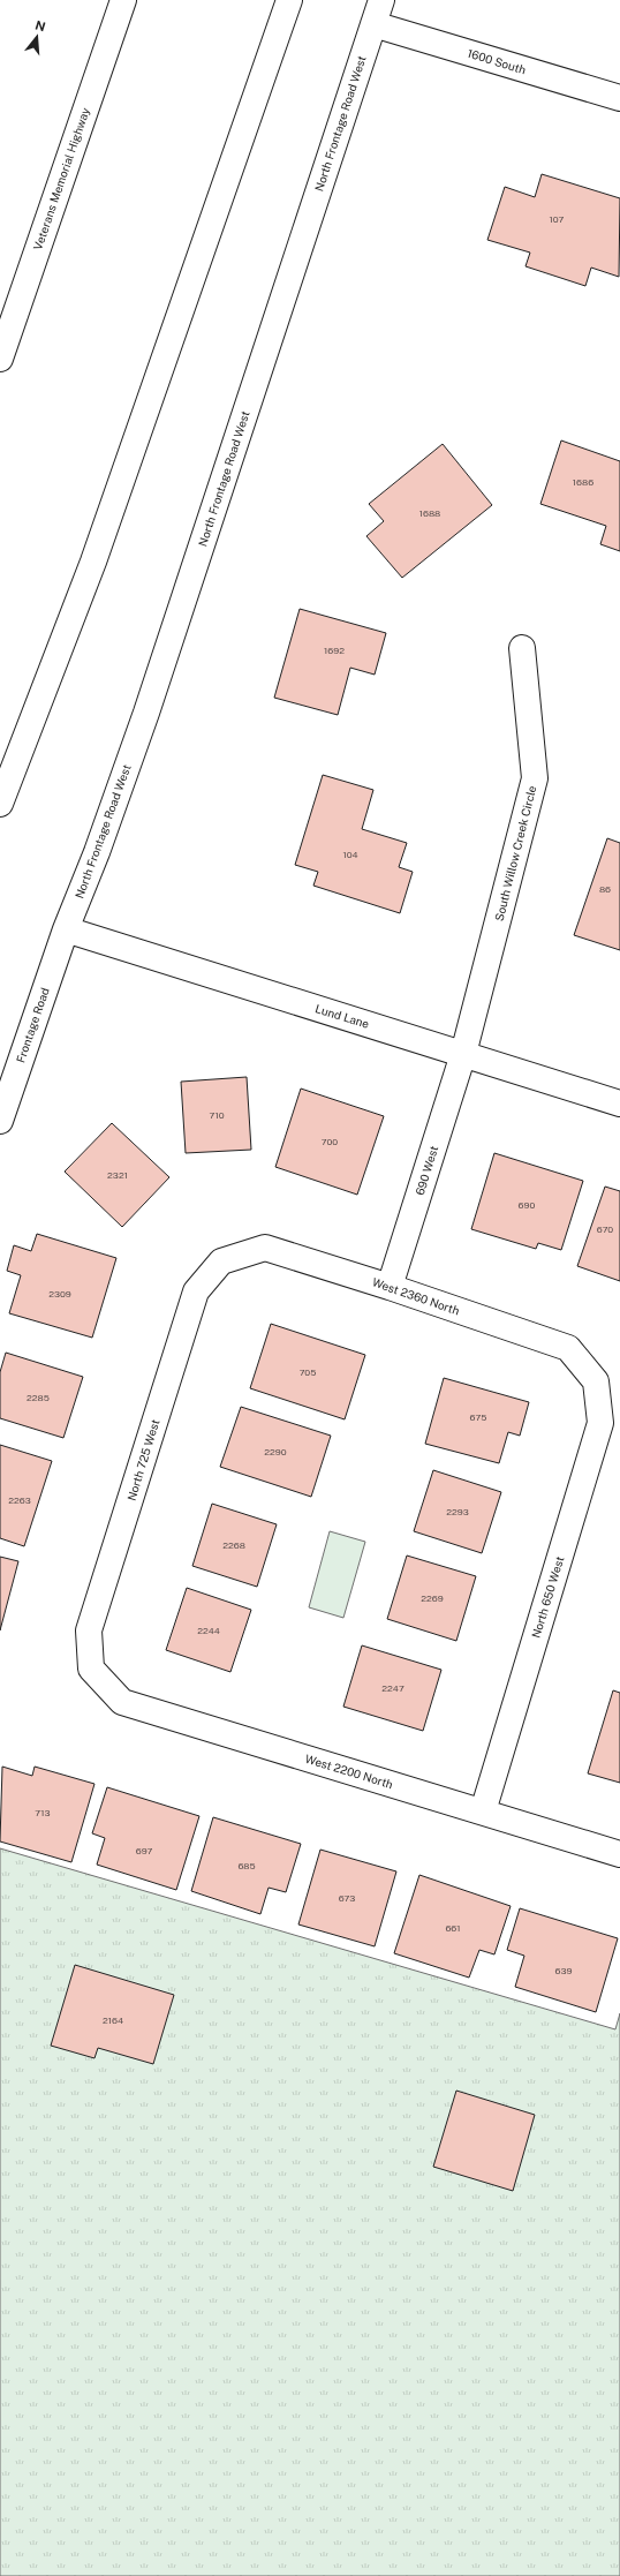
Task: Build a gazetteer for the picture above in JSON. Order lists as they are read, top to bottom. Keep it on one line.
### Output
{"streets":{"main road":["1600 South","North Frontage Road West","Veterans Memorial Highway","South Willow Creek Circle","Lund Lane","Frontage Road","690 West","West 2360 North","North 725 West","North 650 West","West 2200 North"]},"crossings":[["1600 South","North Frontage Road West"],["North Frontage Road West","Lund Lane"],["North Frontage Road West","Frontage Road"],["South Willow Creek Circle","Lund Lane"],["South Willow Creek Circle","690 West"],["Lund Lane","Frontage Road"],["Lund Lane","690 West"],["690 West","West 2360 North"],["West 2360 North","North 725 West"],["West 2360 North","North 650 West"],["North 725 West","West 2200 North"],["North 650 West","West 2200 North"]],"house_numbers":["107","1686","1688","1692","104","86","710","700","2321","690","670","2309","705","2285","675","2290","2263","2293","2268","2269","2244","2247","713","697","685","673","661","639","2164"],"north":"top"}
